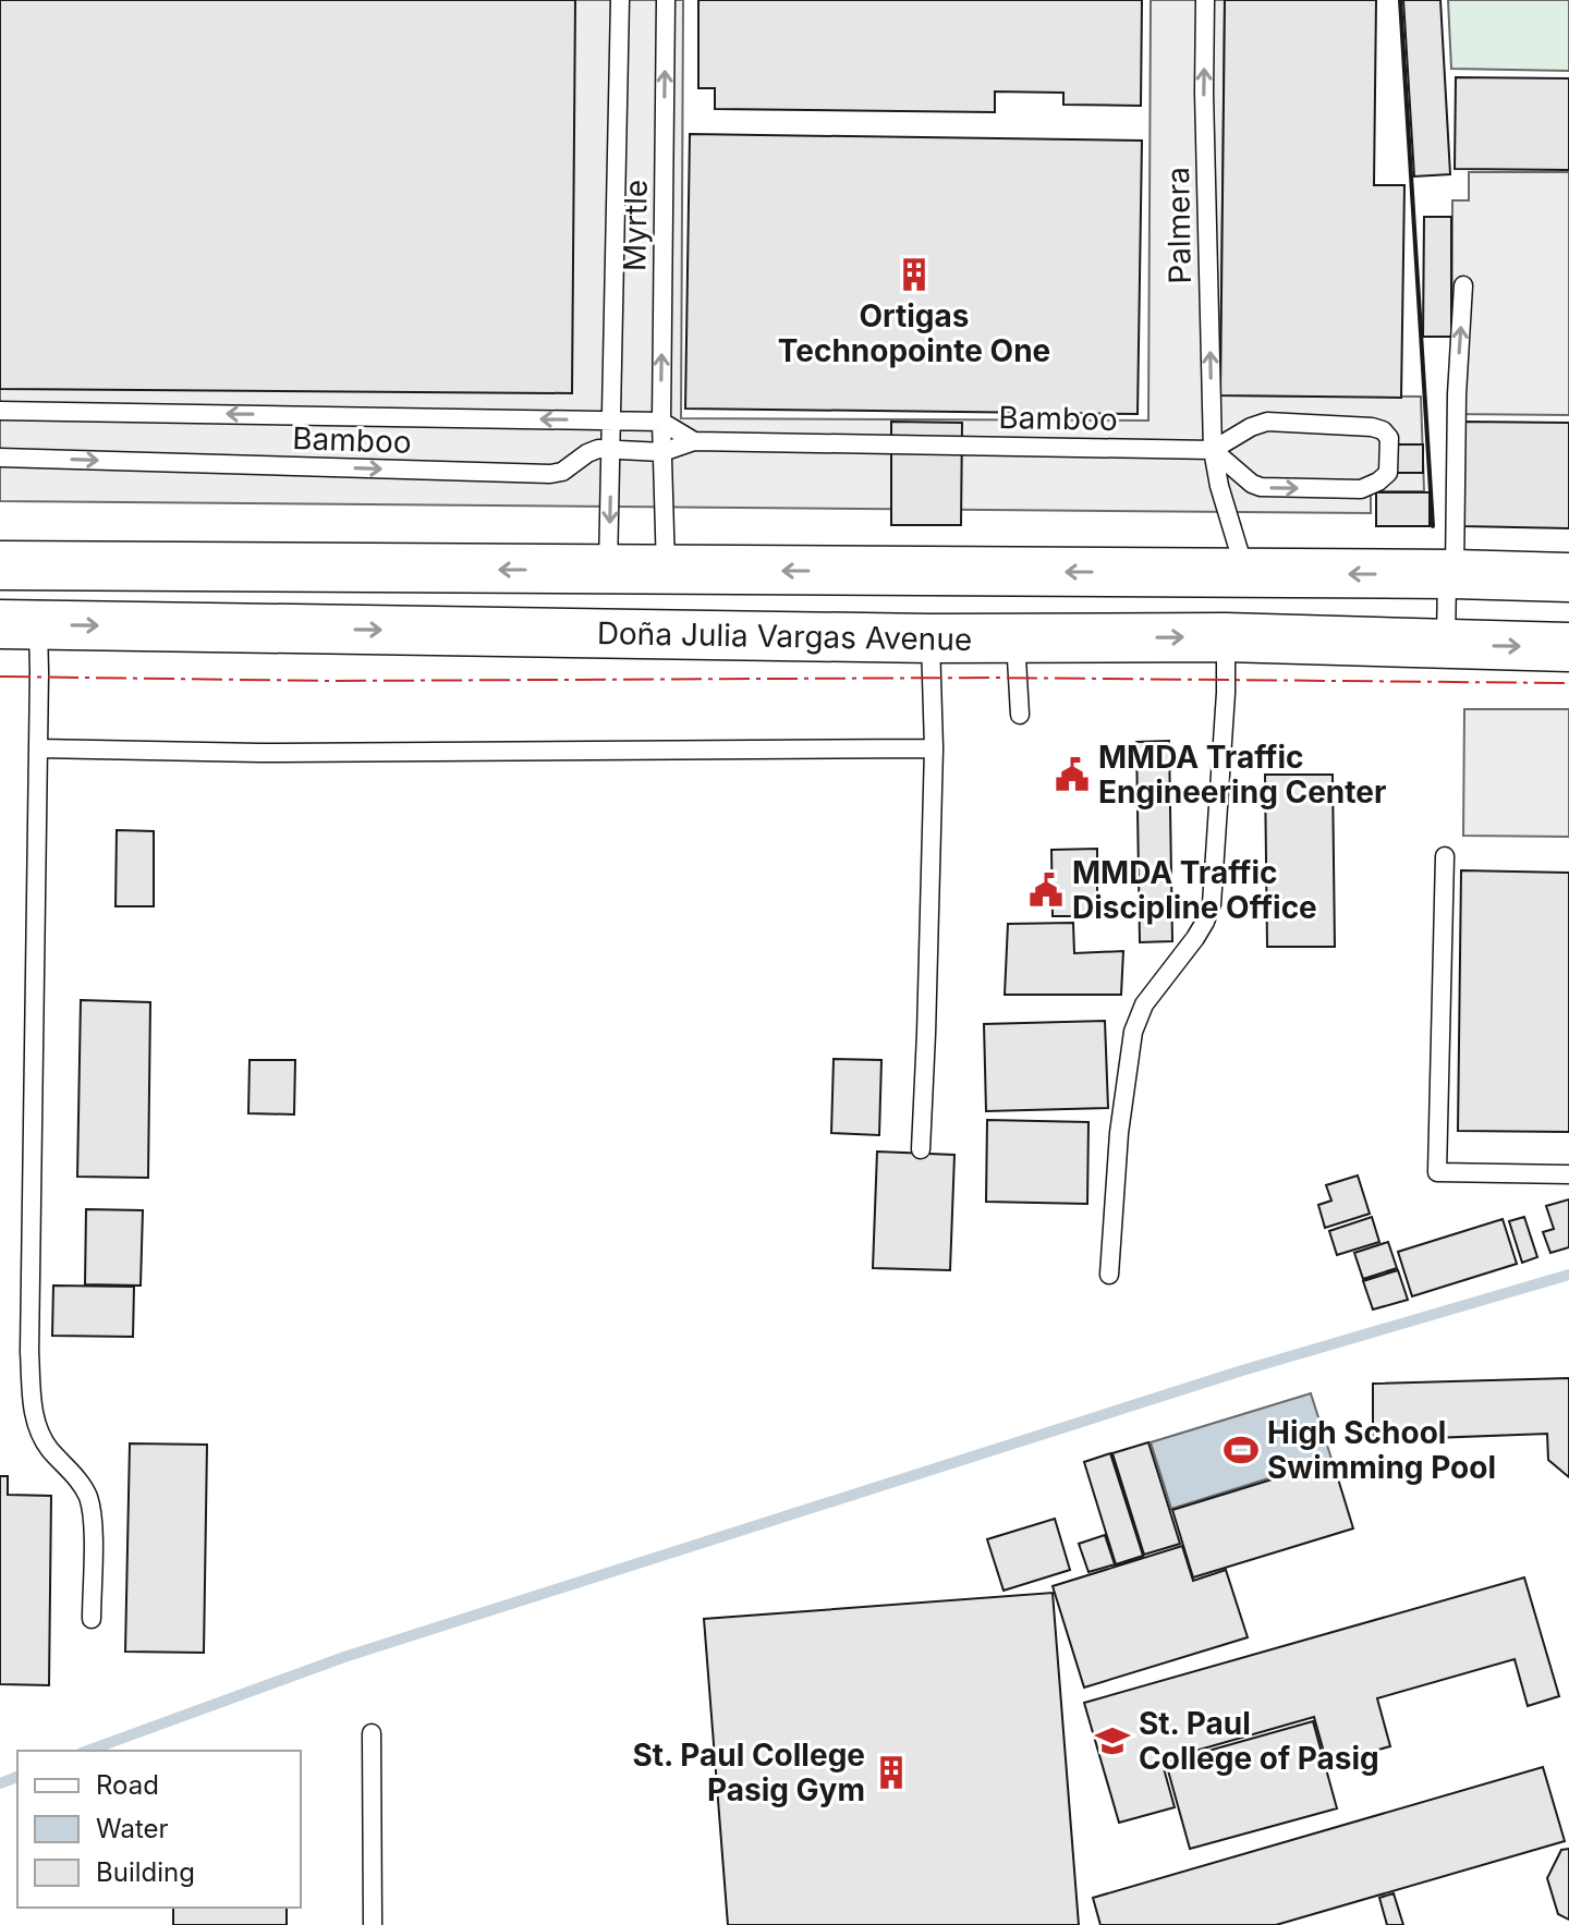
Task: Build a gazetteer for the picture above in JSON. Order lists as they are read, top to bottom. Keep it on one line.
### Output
{"streets":{"main road":["Doña Julia Vargas Avenue"],"lane":["Myrtle","Palmera","Bamboo"]},"crossings":[["Myrtle","Bamboo"],["Myrtle","Doña Julia Vargas Avenue"],["Palmera","Bamboo"],["Palmera","Doña Julia Vargas Avenue"]],"one_way":["Palmera"],"places":{"building":["Ortigas Technopointe One","St. Paul College Pasig Gym"],"public building":["MMDA Traffic Engineering Center","MMDA Traffic Discipline Office"],"sports":["High School Swimming Pool"],"school or university":["St. Paul College of Pasig"]},"legend":["Road","Water","Building"]}
